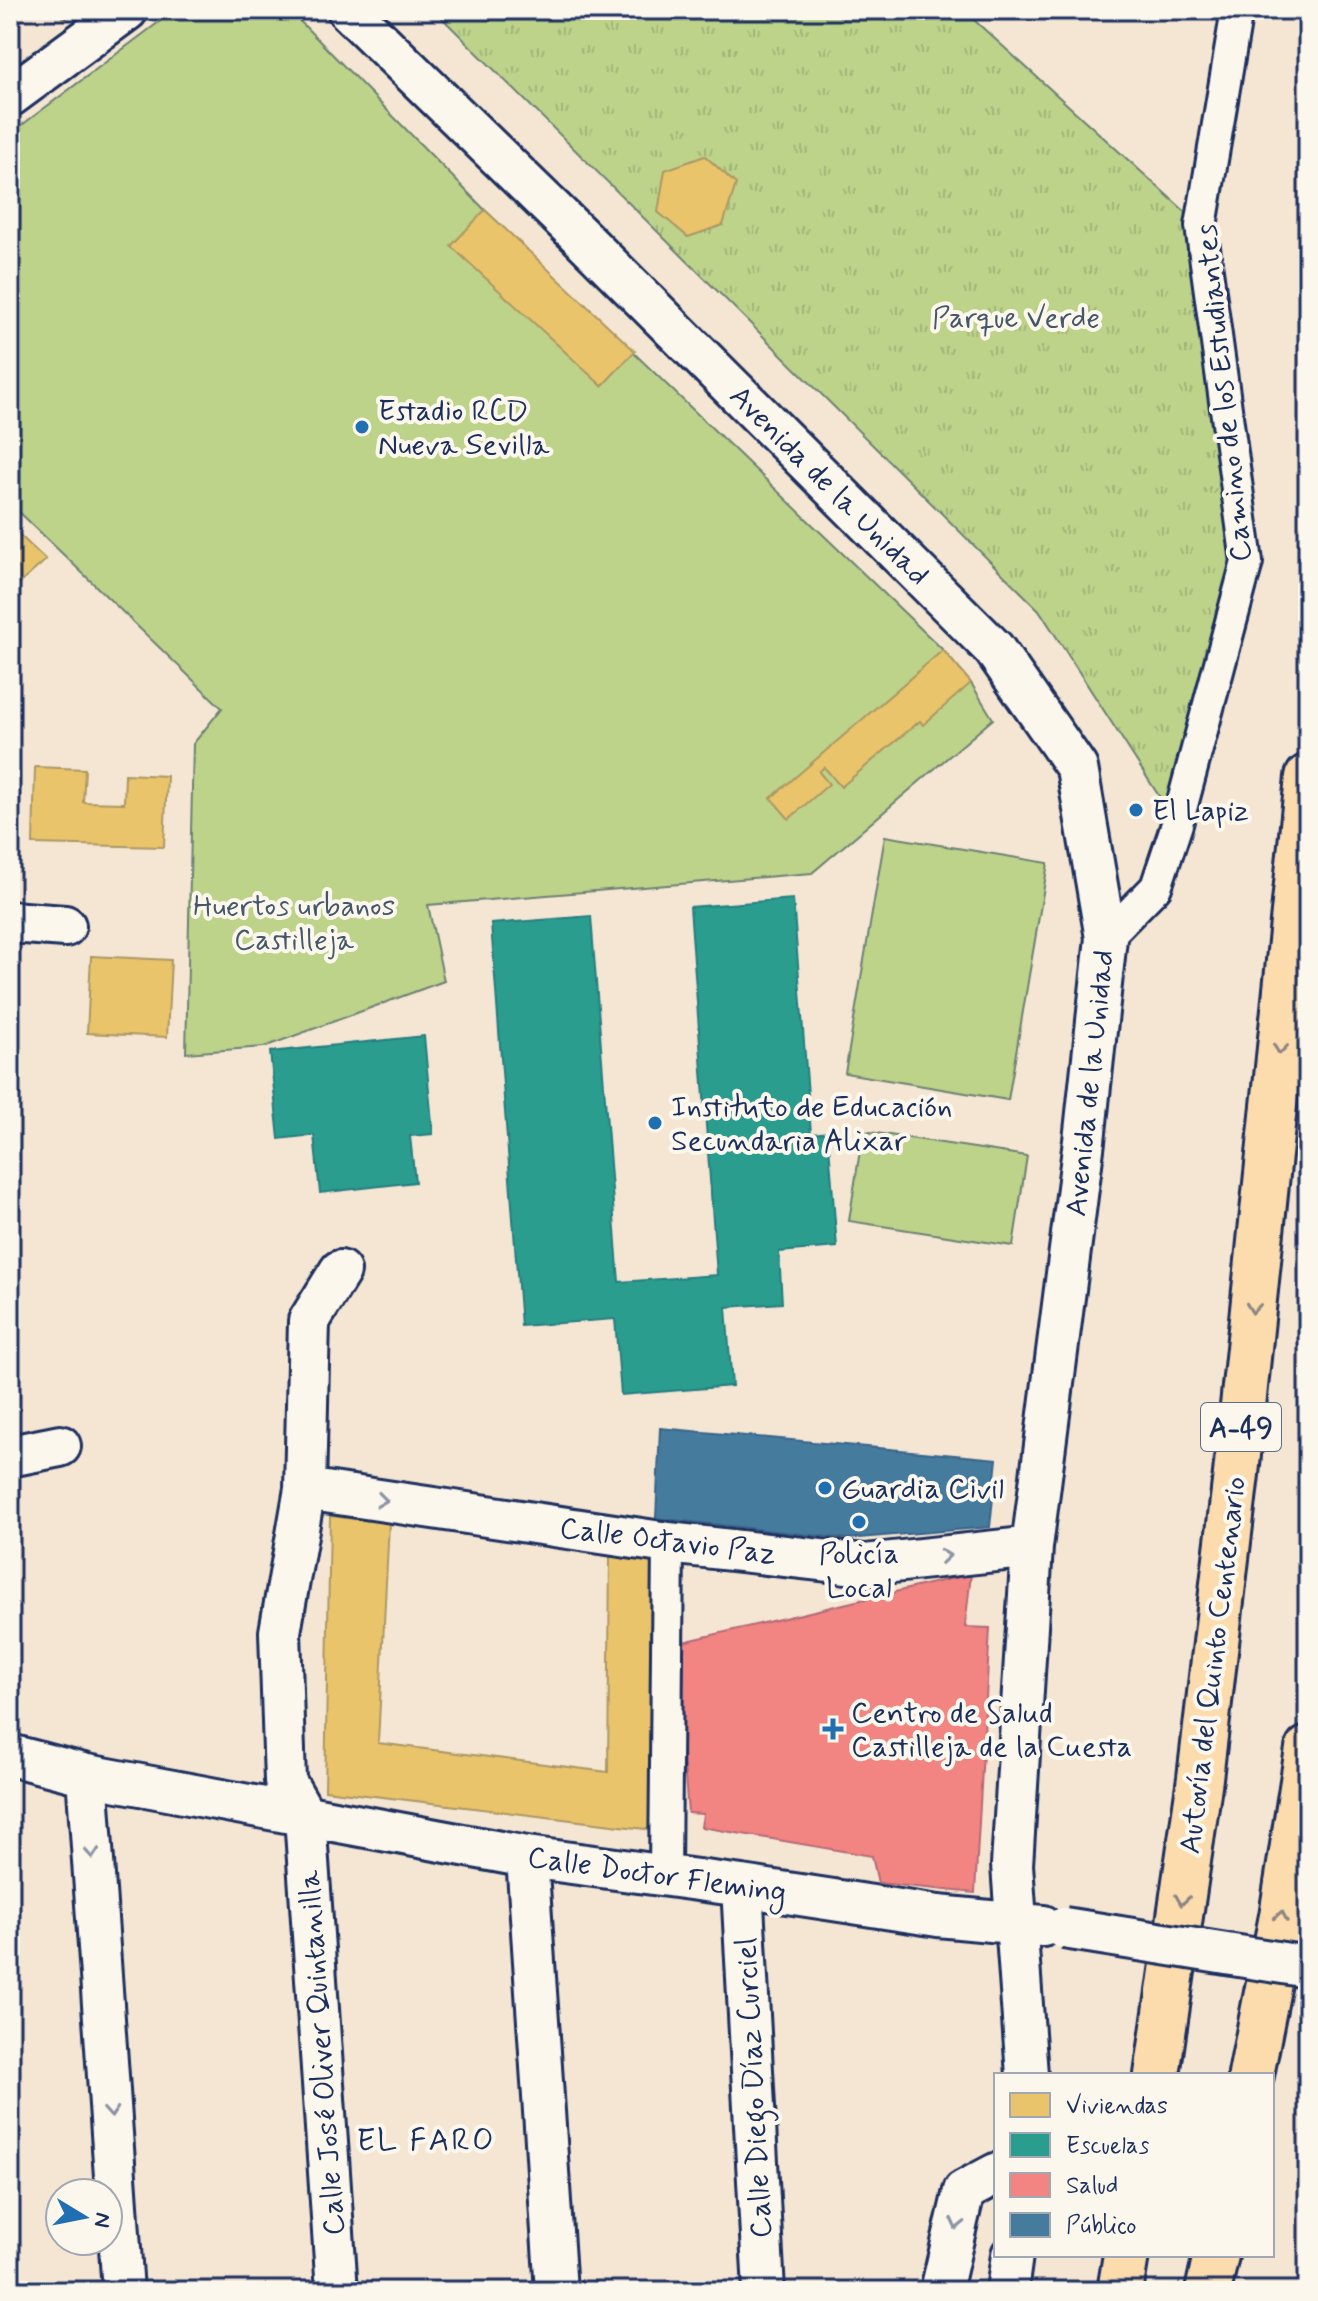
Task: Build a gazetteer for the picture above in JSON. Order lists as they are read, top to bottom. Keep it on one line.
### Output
{"streets":{"highway":["A-49","Autovía del Quinto Centenario"],"street":["Camino de los Estudiantes","Avenida de la Unidad","Calle Octavio Paz","Calle Doctor Fleming","Calle José Oliver Quintanilla","Calle Diego Díaz Curciel"]},"crossings":[["Camino de los Estudiantes","Avenida de la Unidad"],["Avenida de la Unidad","Calle Octavio Paz"],["Avenida de la Unidad","Calle Doctor Fleming"],["Calle Doctor Fleming","Calle José Oliver Quintanilla"],["Calle Doctor Fleming","Calle Diego Díaz Curciel"]],"one_way":["Calle Octavio Paz","Autovía del Quinto Centenario"],"districts":["EL FARO"],"parks":["Parque Verde","Huertos urbanos Castilleja"],"places":{"other":["Estadio RCD Nueva Sevilla","El Lapiz","Instituto de Educación Secundaria Alixar","Guardia Civil","Policía Local"],"health":["Centro de Salud Castilleja de la Cuesta"]},"legend":["Viviendas","Escuelas","Salud","Público"],"north":"right"}
